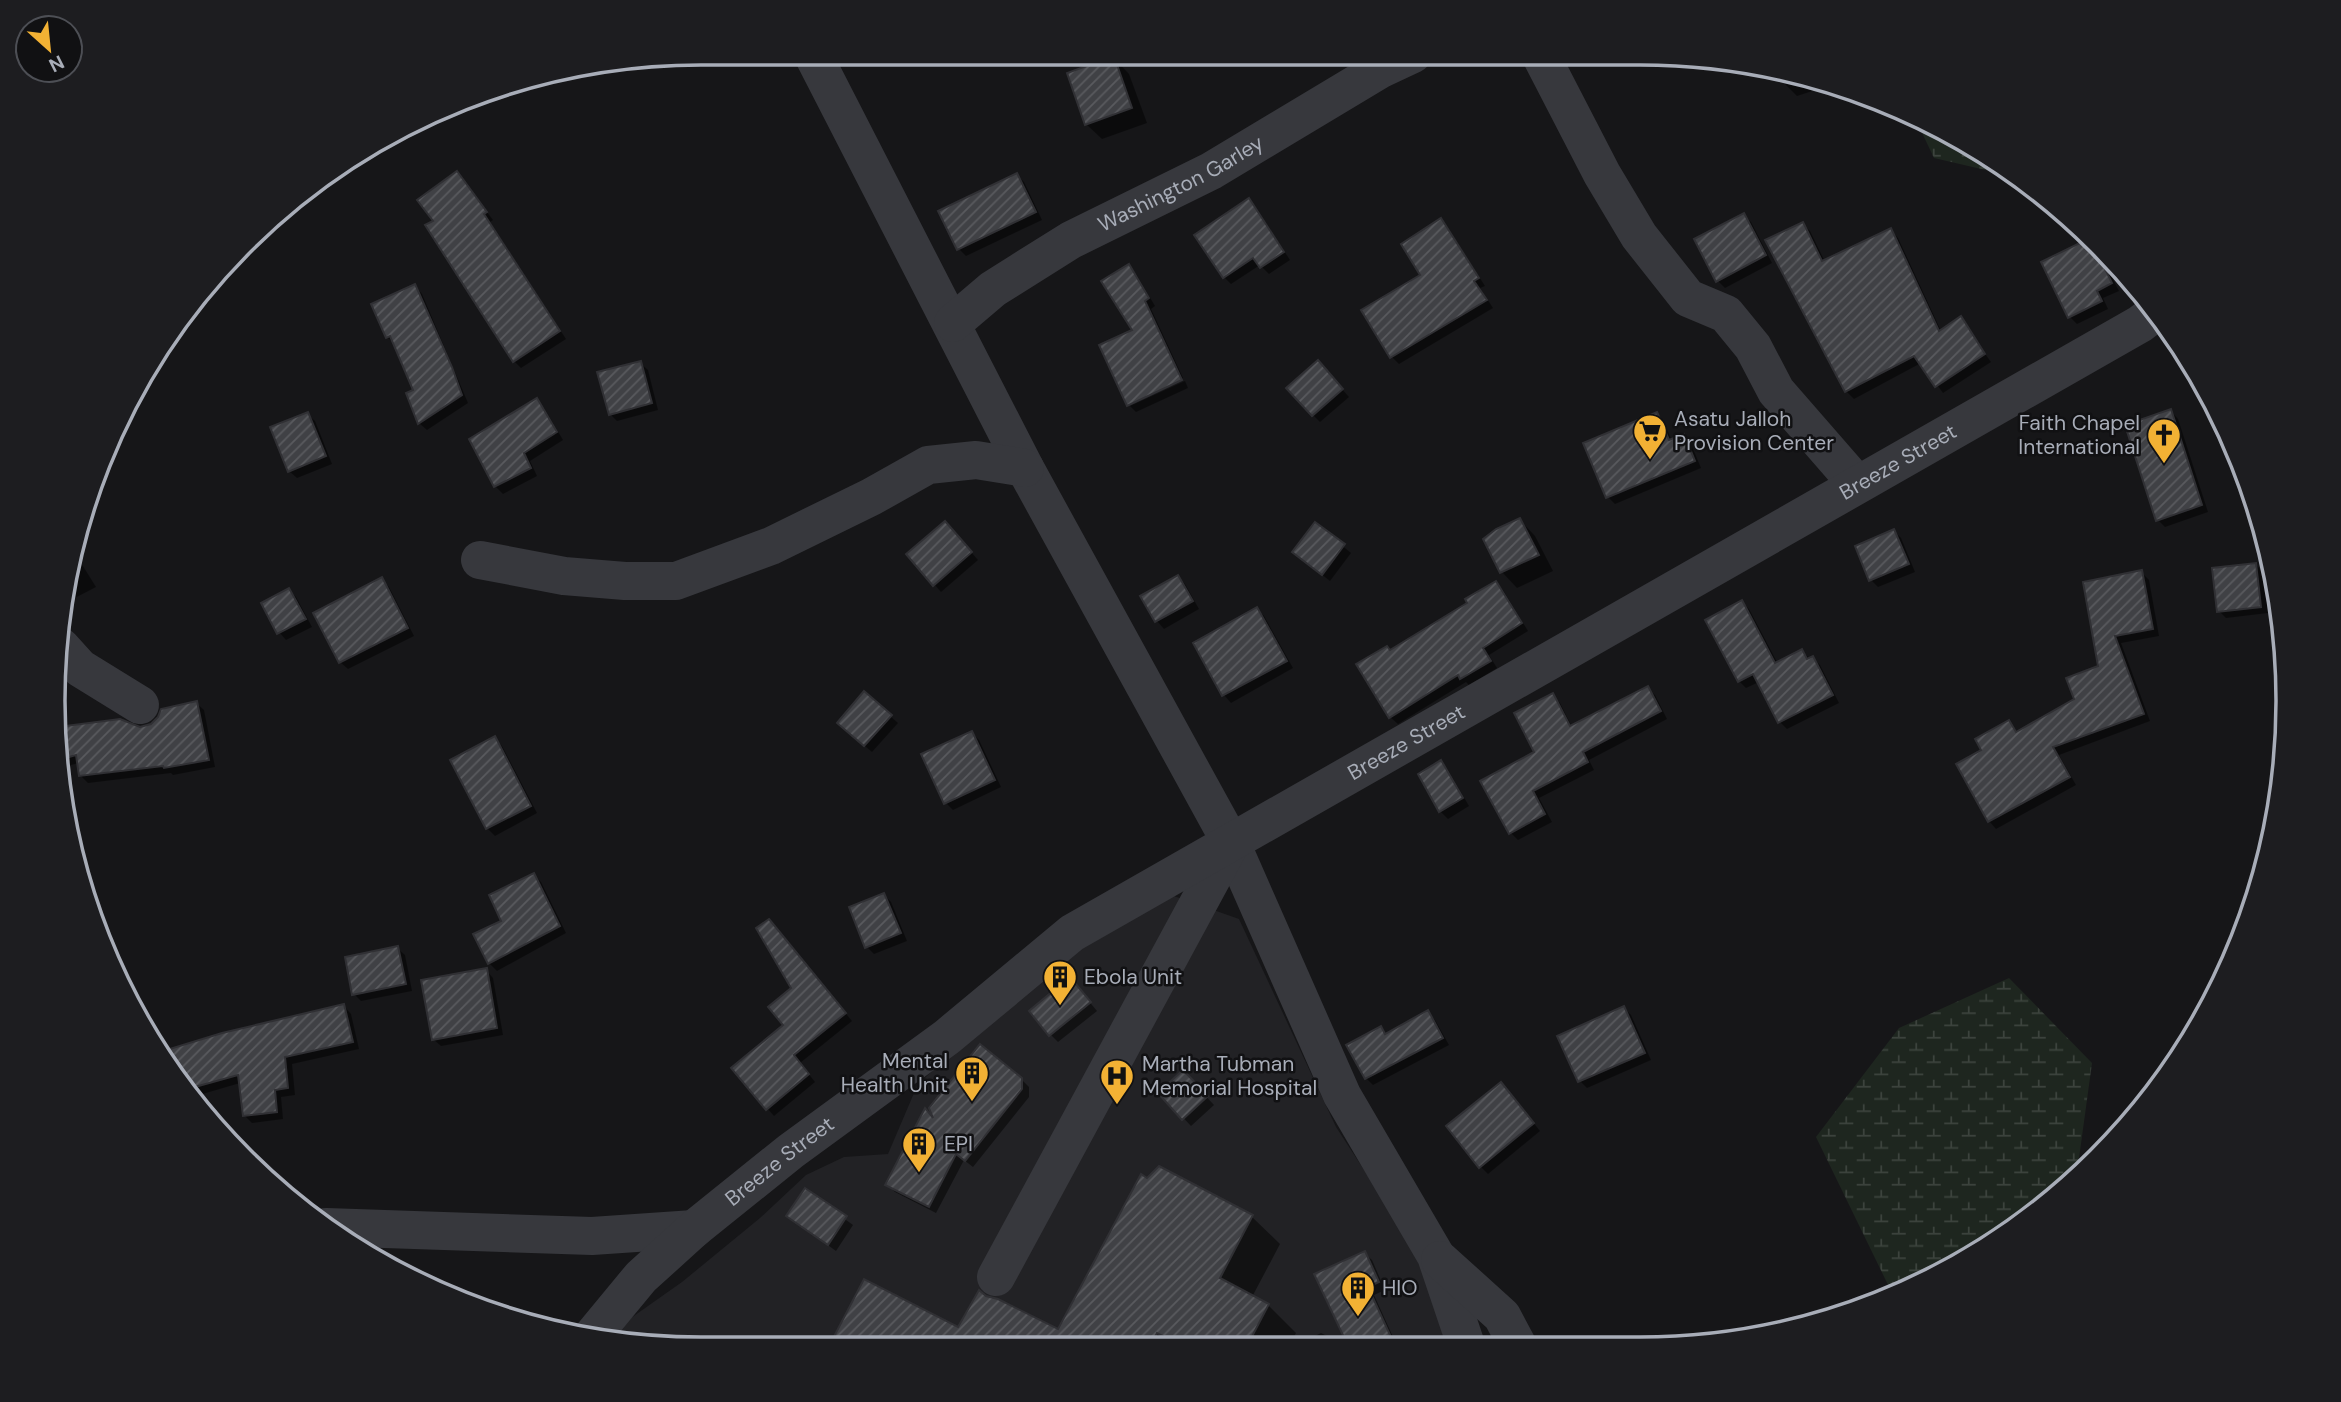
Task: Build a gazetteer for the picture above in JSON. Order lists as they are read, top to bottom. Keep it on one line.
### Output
{"streets":{"street":["Washington Garley","Breeze Street"]},"places":{"supermarket":["Asatu Jalloh Provision Center"],"church":["Faith Chapel International"],"building":["Ebola Unit","Mental Health Unit","EPI","HIO"],"hospital":["Martha Tubman Memorial Hospital"]},"north":"bottom right"}
